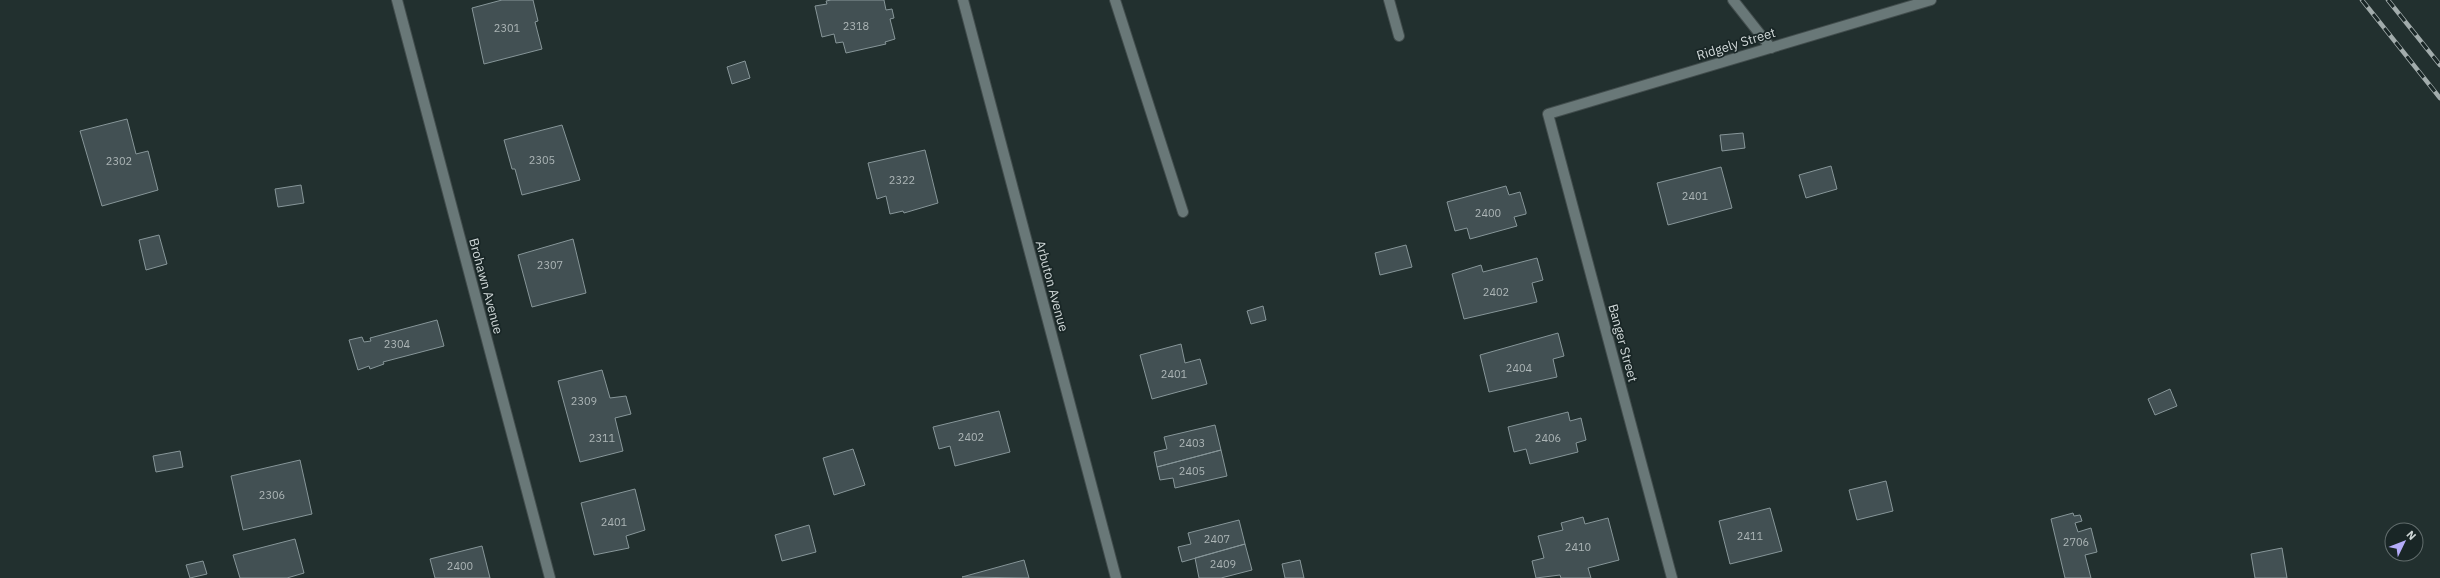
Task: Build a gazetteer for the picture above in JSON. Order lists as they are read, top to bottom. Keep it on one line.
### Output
{"streets":{"street":["Ridgely Street","Brohawn Avenue","Arbuton Avenue","Banger Street"]},"crossings":[["Ridgely Street","Banger Street"]],"house_numbers":["2318","2301","2305","2302","2322","2401","2400","2307","2402","2304","2404","2401","2309","2402","2311","2406","2403","2405","2306","2401","2411","2407","2706","2410","2409","2400"],"north":"top right"}
